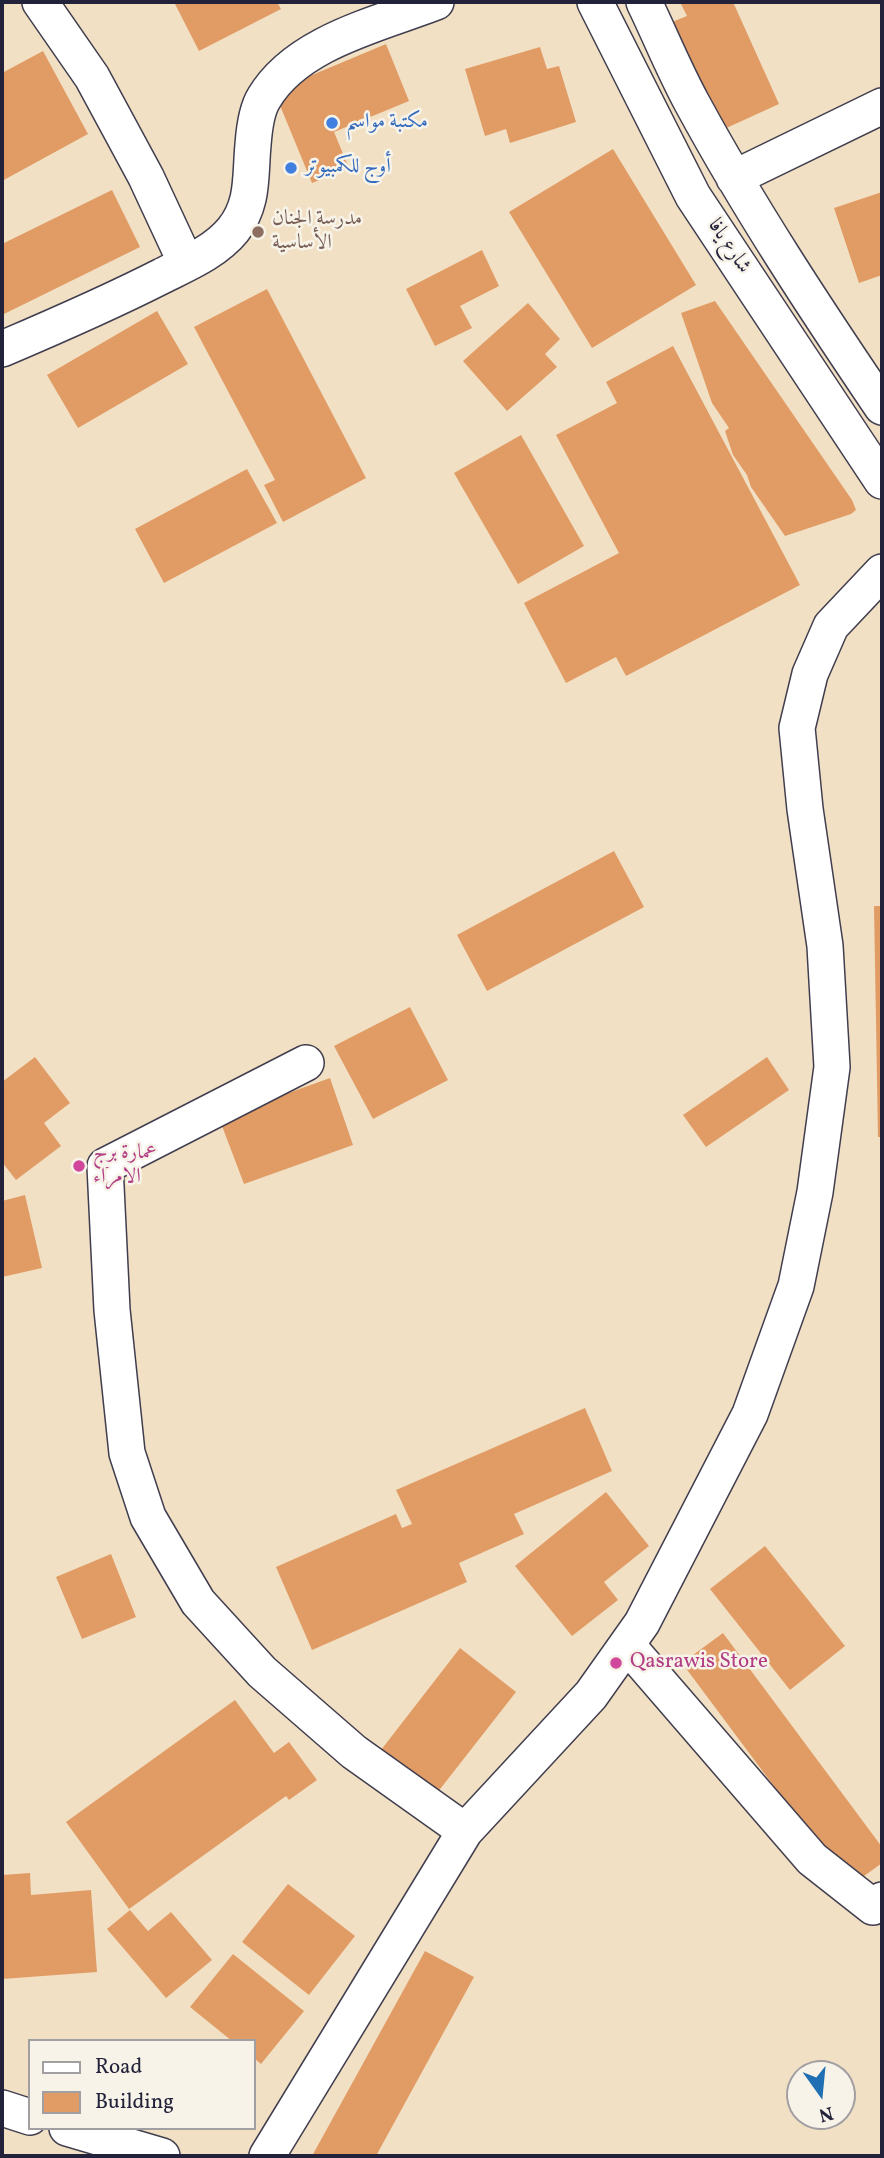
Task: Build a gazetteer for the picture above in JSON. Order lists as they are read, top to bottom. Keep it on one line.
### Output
{"streets":{"street":["شارع يافا"]},"places":["مكتبة مواسم","أوج للكمبيوتر","مدرسة الجنان الأساسية","عمارة برج الامراء","Qasrawis Store"],"legend":["Road","Building"],"north":"bottom"}
